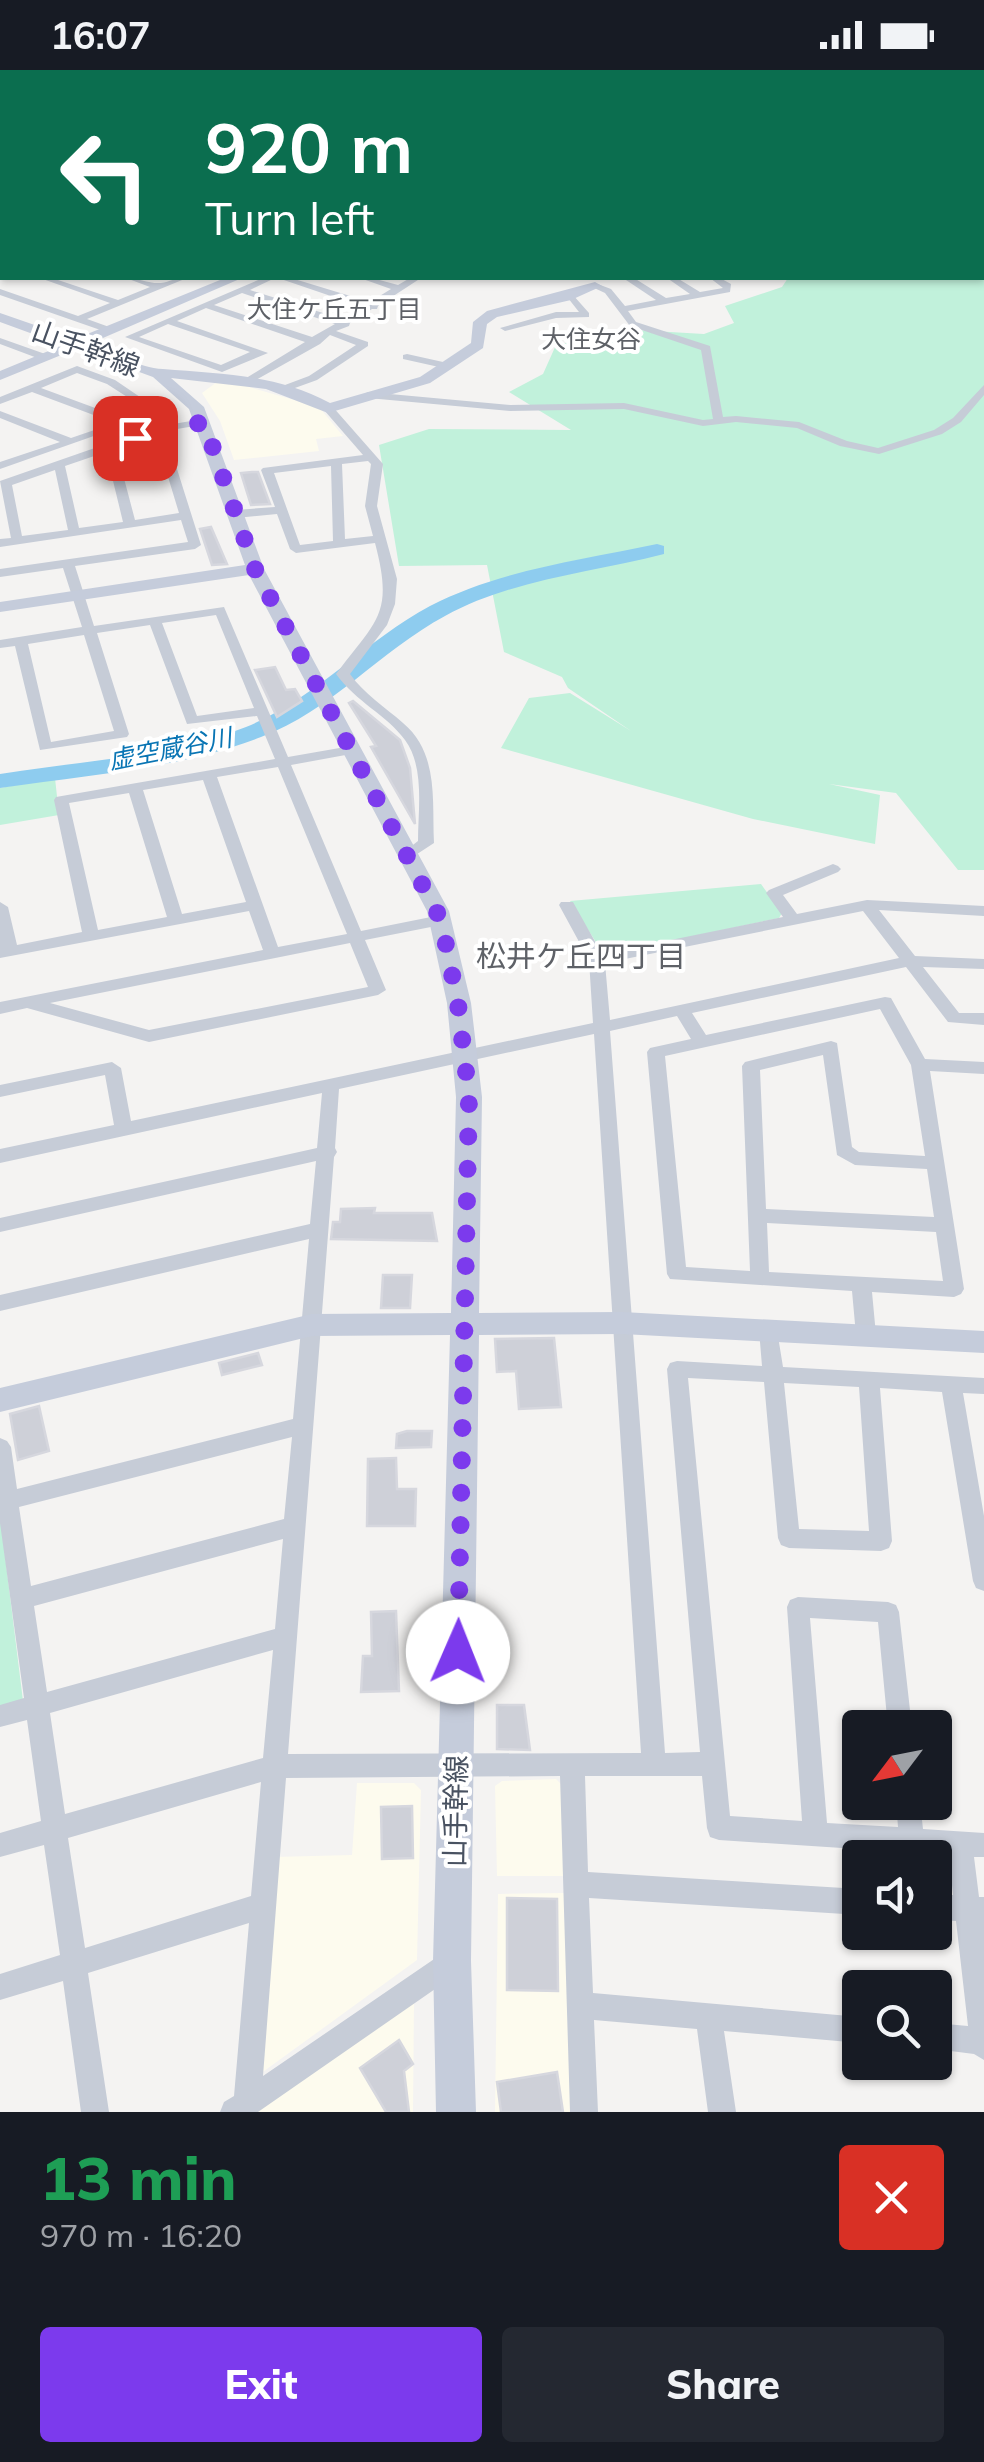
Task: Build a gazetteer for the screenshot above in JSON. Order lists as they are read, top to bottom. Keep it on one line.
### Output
{"streets":{"street":["山手幹線"]},"districts":["大住ケ丘五丁目","大住女谷","松井ケ丘四丁目"],"water":["虚空蔵谷川"],"north":"bottom left","page":{"status":"16:07","turn":["920 m","Turn left"],"heading":["13 min","970 m · 16:20"],"buttons":["Exit","Share"]}}
